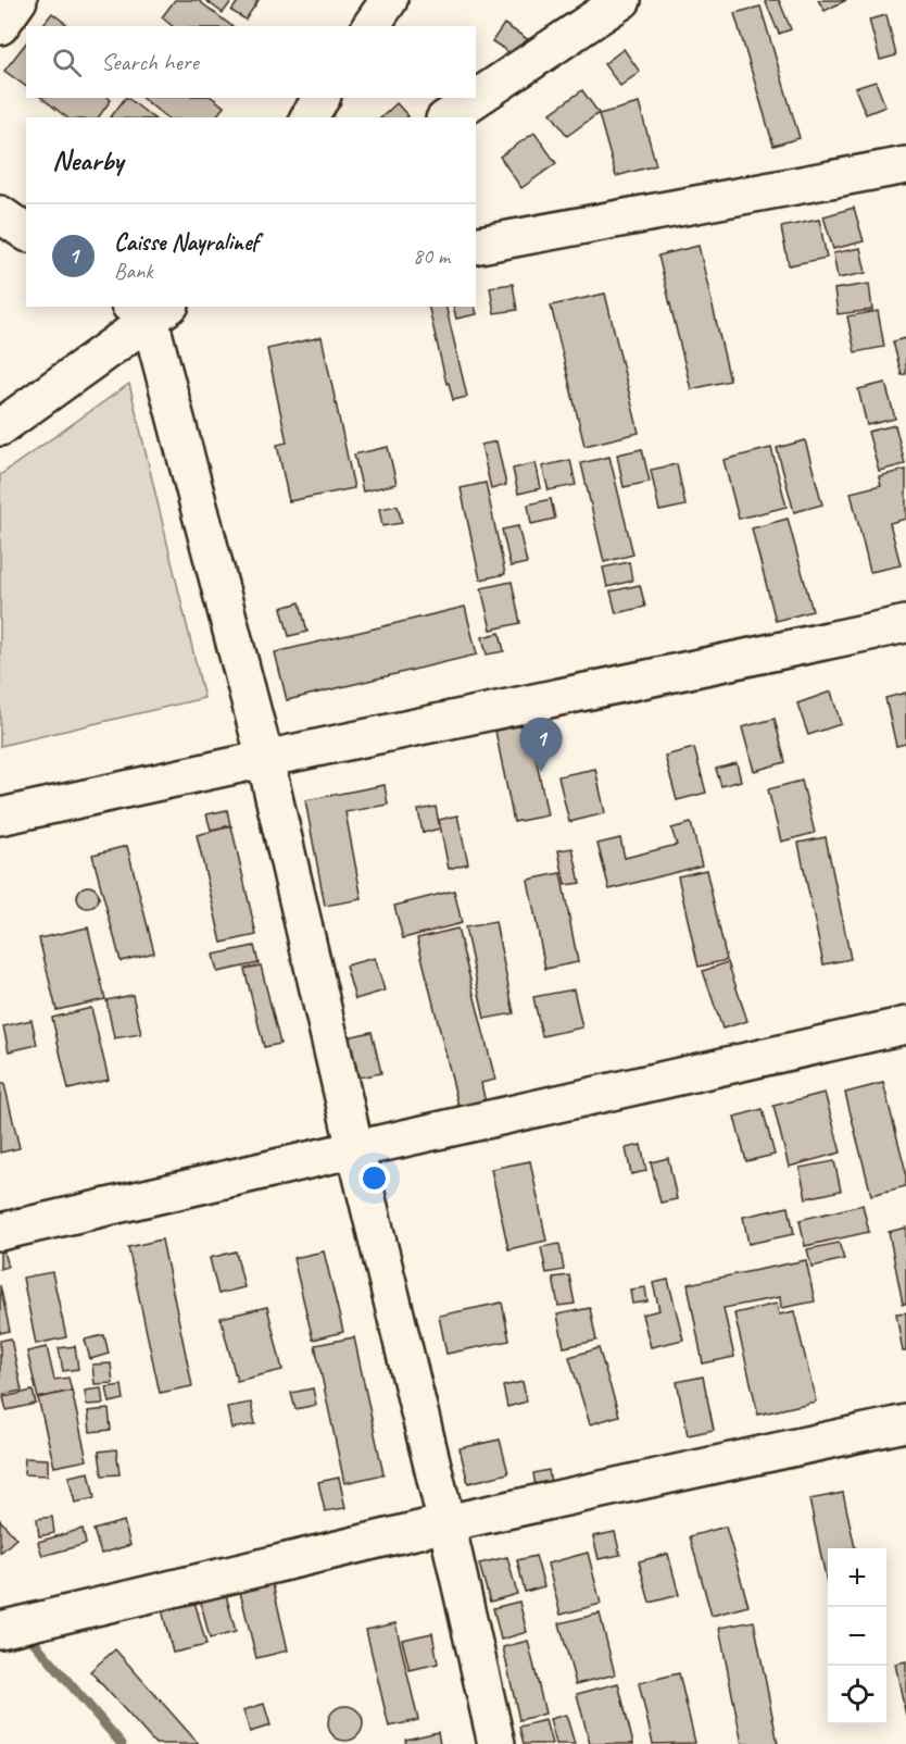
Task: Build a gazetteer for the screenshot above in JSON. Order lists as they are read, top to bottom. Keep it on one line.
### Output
{"page":{"search":"Search here","heading":"Nearby","list":[{"mark":"1","name":"Caisse Nayralinef","note":"Bank","value":"80 m"}],"pins":"1","map_buttons":["+","−"]}}
